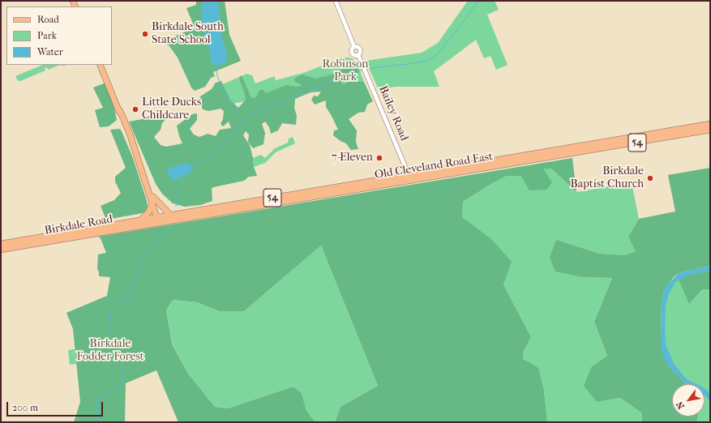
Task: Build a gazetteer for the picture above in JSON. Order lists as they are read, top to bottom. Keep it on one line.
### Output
{"streets":{"main road":["54","Old Cleveland Road East","Birkdale Road"],"street":["Bailey Road"]},"crossings":[["Bailey Road","Old Cleveland Road East"],["Old Cleveland Road East","Birkdale Road"]],"parks":["Robinson Park","Birkdale Fodder Forest"],"places":["Birkdale South State School","Little Ducks Childcare","7-Eleven","Birkdale Baptist Church"],"legend":["Road","Park","Water"],"scale_bar":"200 m","north":"bottom left"}
